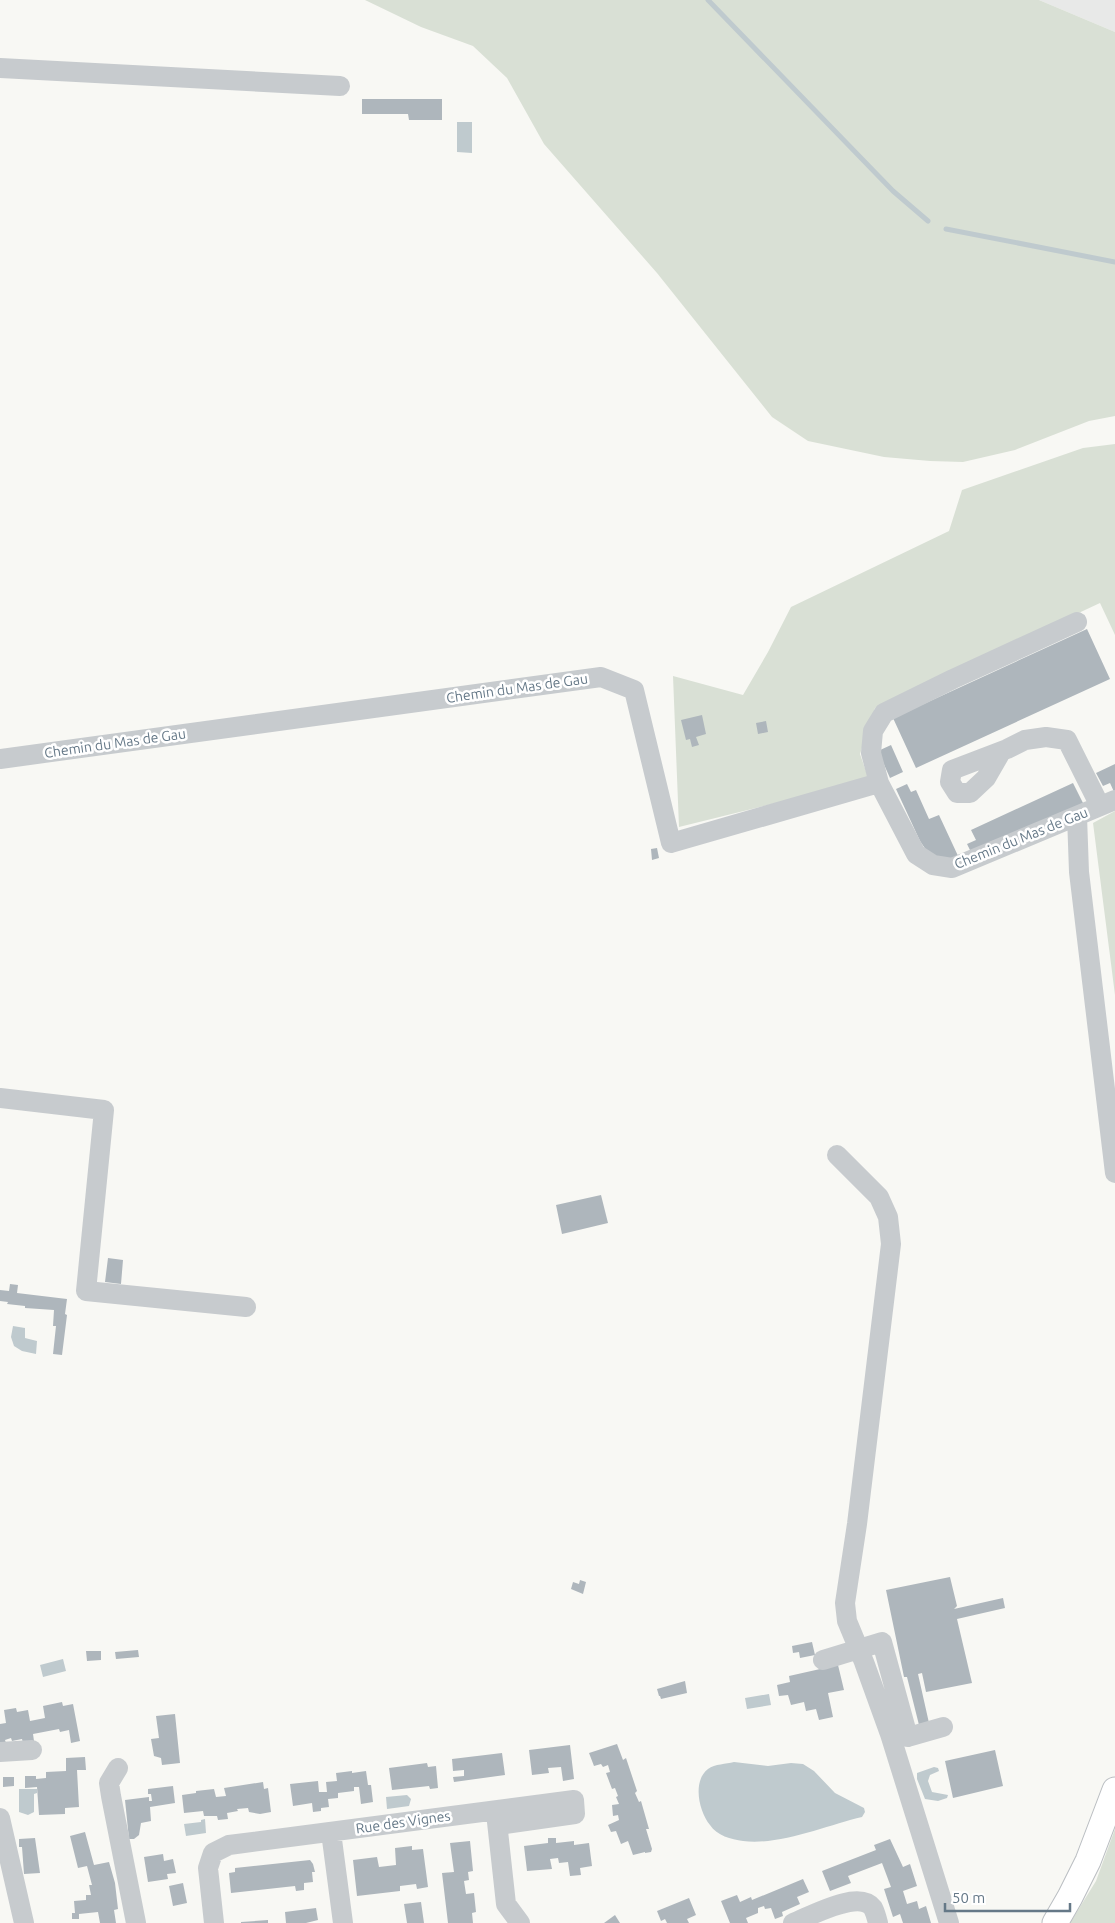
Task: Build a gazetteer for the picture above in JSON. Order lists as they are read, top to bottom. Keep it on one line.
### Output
{"streets":{"street":["Chemin du Mas de Gau","Rue des Vignes"]},"scale_bar":"50 m"}
